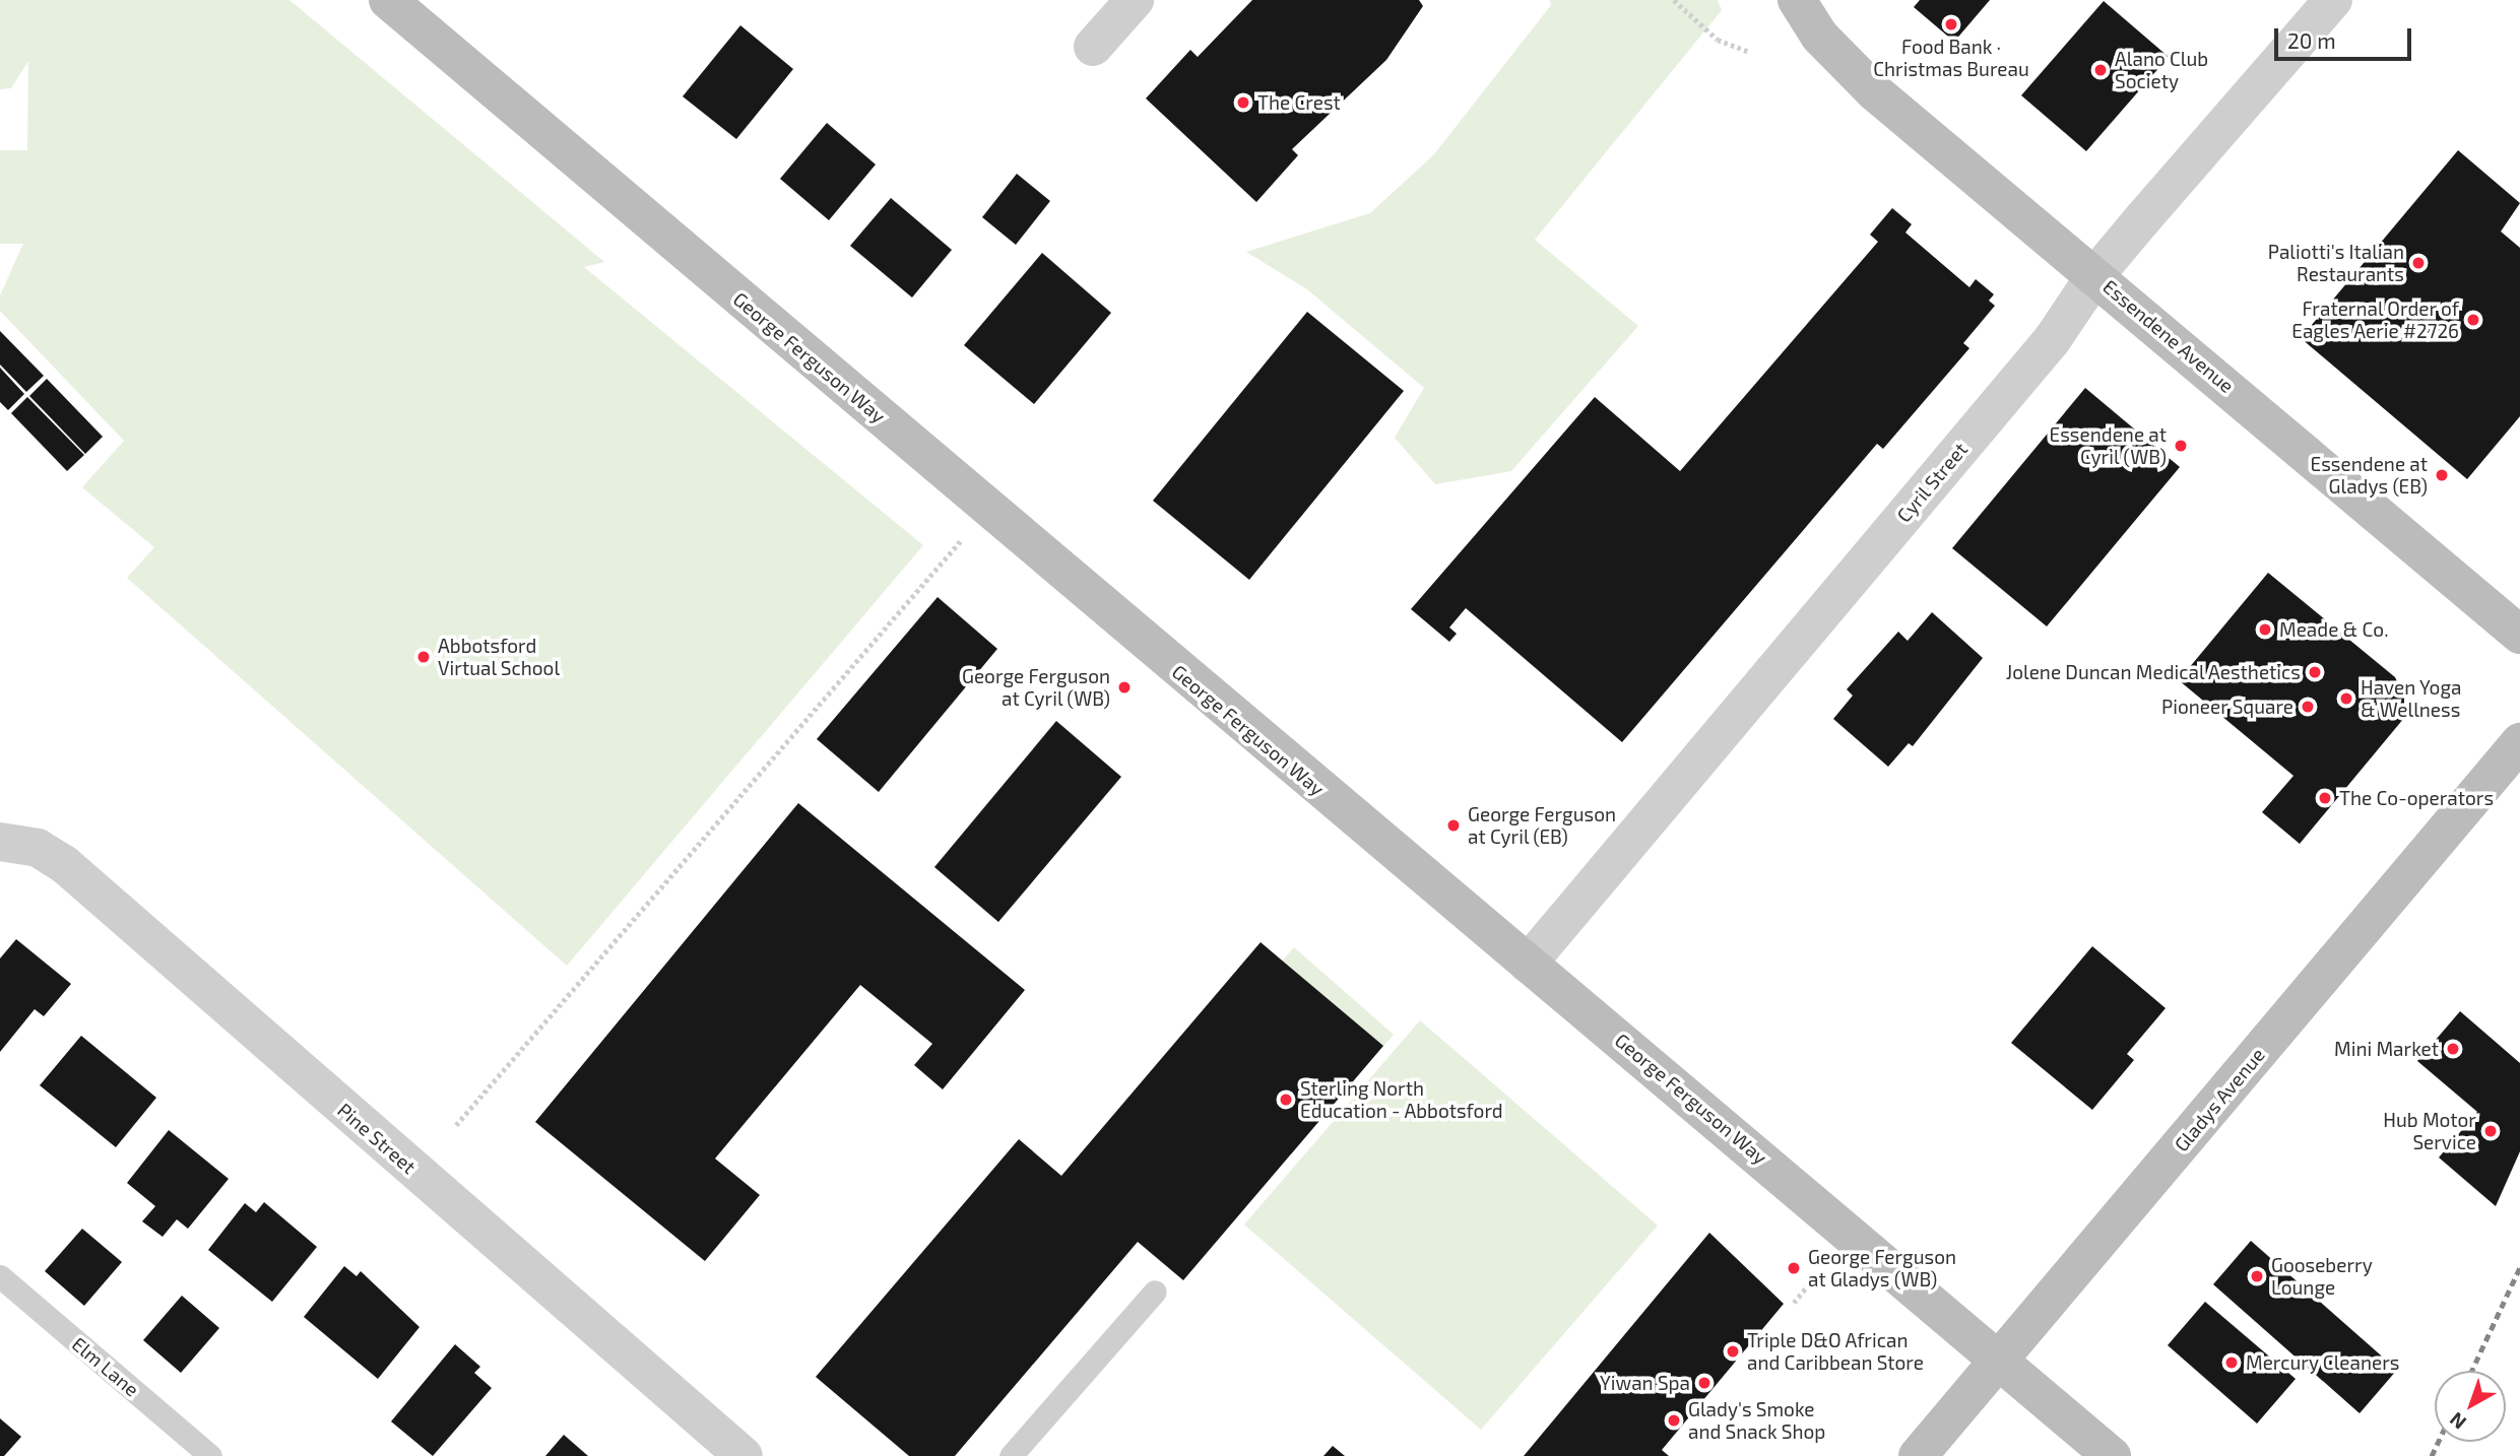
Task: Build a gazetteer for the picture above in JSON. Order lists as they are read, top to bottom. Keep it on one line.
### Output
{"streets":{"main road":["Essendene Avenue","George Ferguson Way","Gladys Avenue"],"street":["Cyril Street","Pine Street"],"lane":["Elm Lane"]},"crossings":[["Essendene Avenue","Cyril Street"],["George Ferguson Way","Cyril Street"],["George Ferguson Way","Gladys Avenue"]],"places":["Food Bank · Christmas Bureau","Alano Club Society","The Crest","Paliotti's Italian Restaurants","Fraternal Order of Eagles Aerie #2726","Essendene at Cyril (WB)","Essendene at Gladys (EB)","Meade & Co.","Abbotsford Virtual School","Jolene Duncan Medical Aesthetics","George Ferguson at Cyril (WB)","Haven Yoga & Wellness","Pioneer Square","The Co-operators","George Ferguson at Cyril (EB)","Mini Market","Sterling North Education - Abbotsford","Hub Motor Service","George Ferguson at Gladys (WB)","Gooseberry Lounge","Triple D&O African and Caribbean Store","Mercury Cleaners","Yiwan Spa","Glady's Smoke and Snack Shop"],"scale_bar":"20 m","north":"bottom left"}
